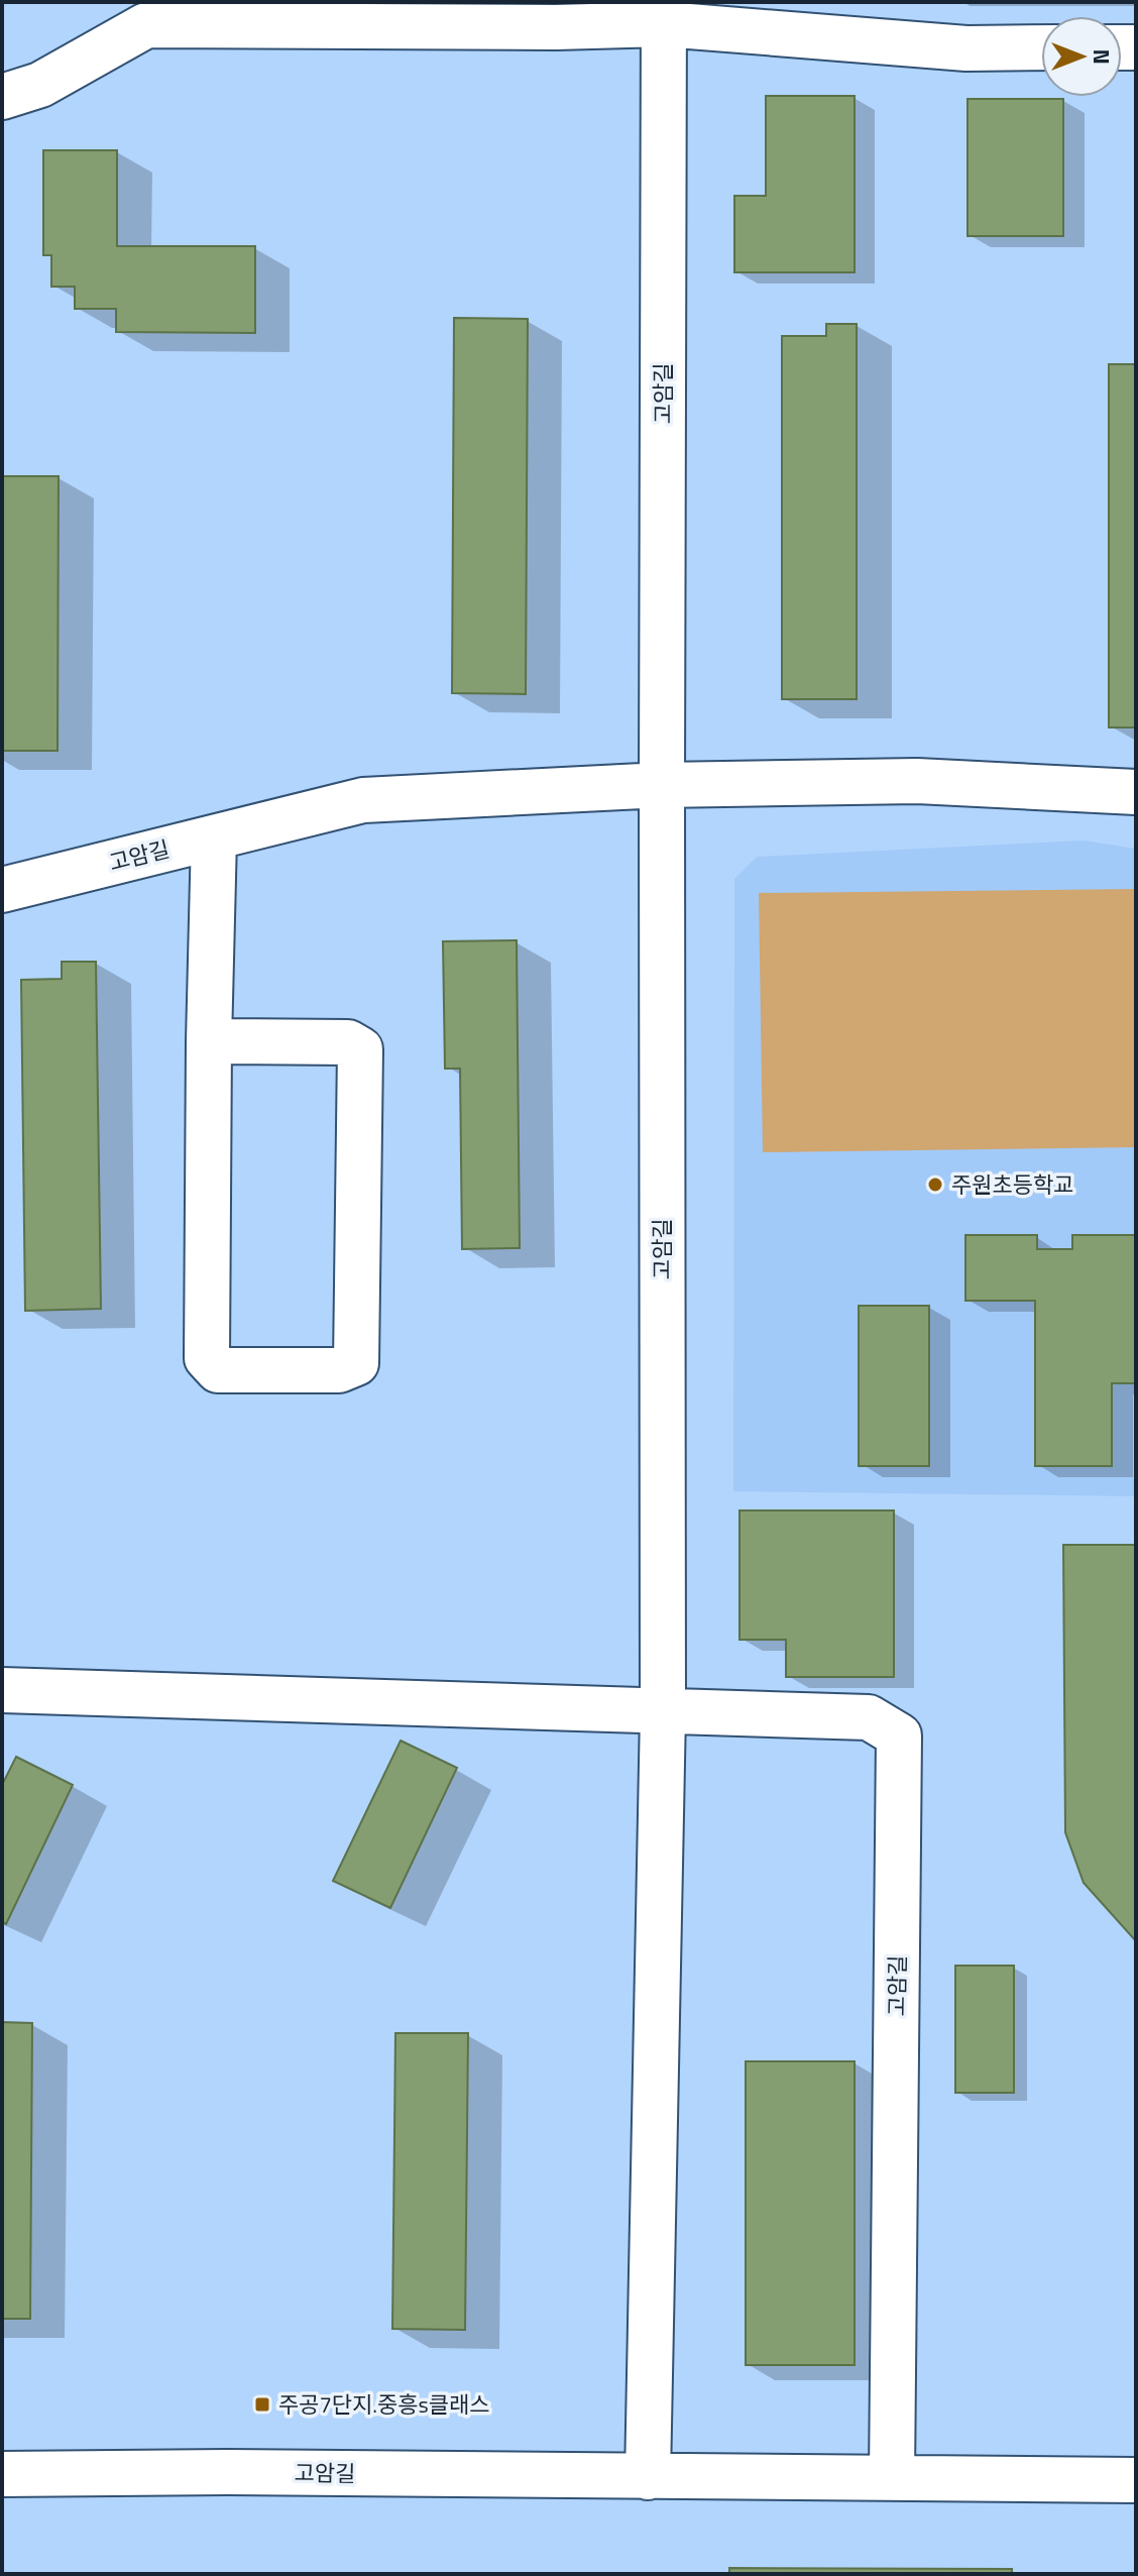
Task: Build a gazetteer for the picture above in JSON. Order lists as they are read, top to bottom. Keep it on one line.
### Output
{"streets":{"street":["고암길"]},"places":{"other":["주원초등학교"],"transit":["주공7단지.중흥s클래스"]},"north":"right"}
